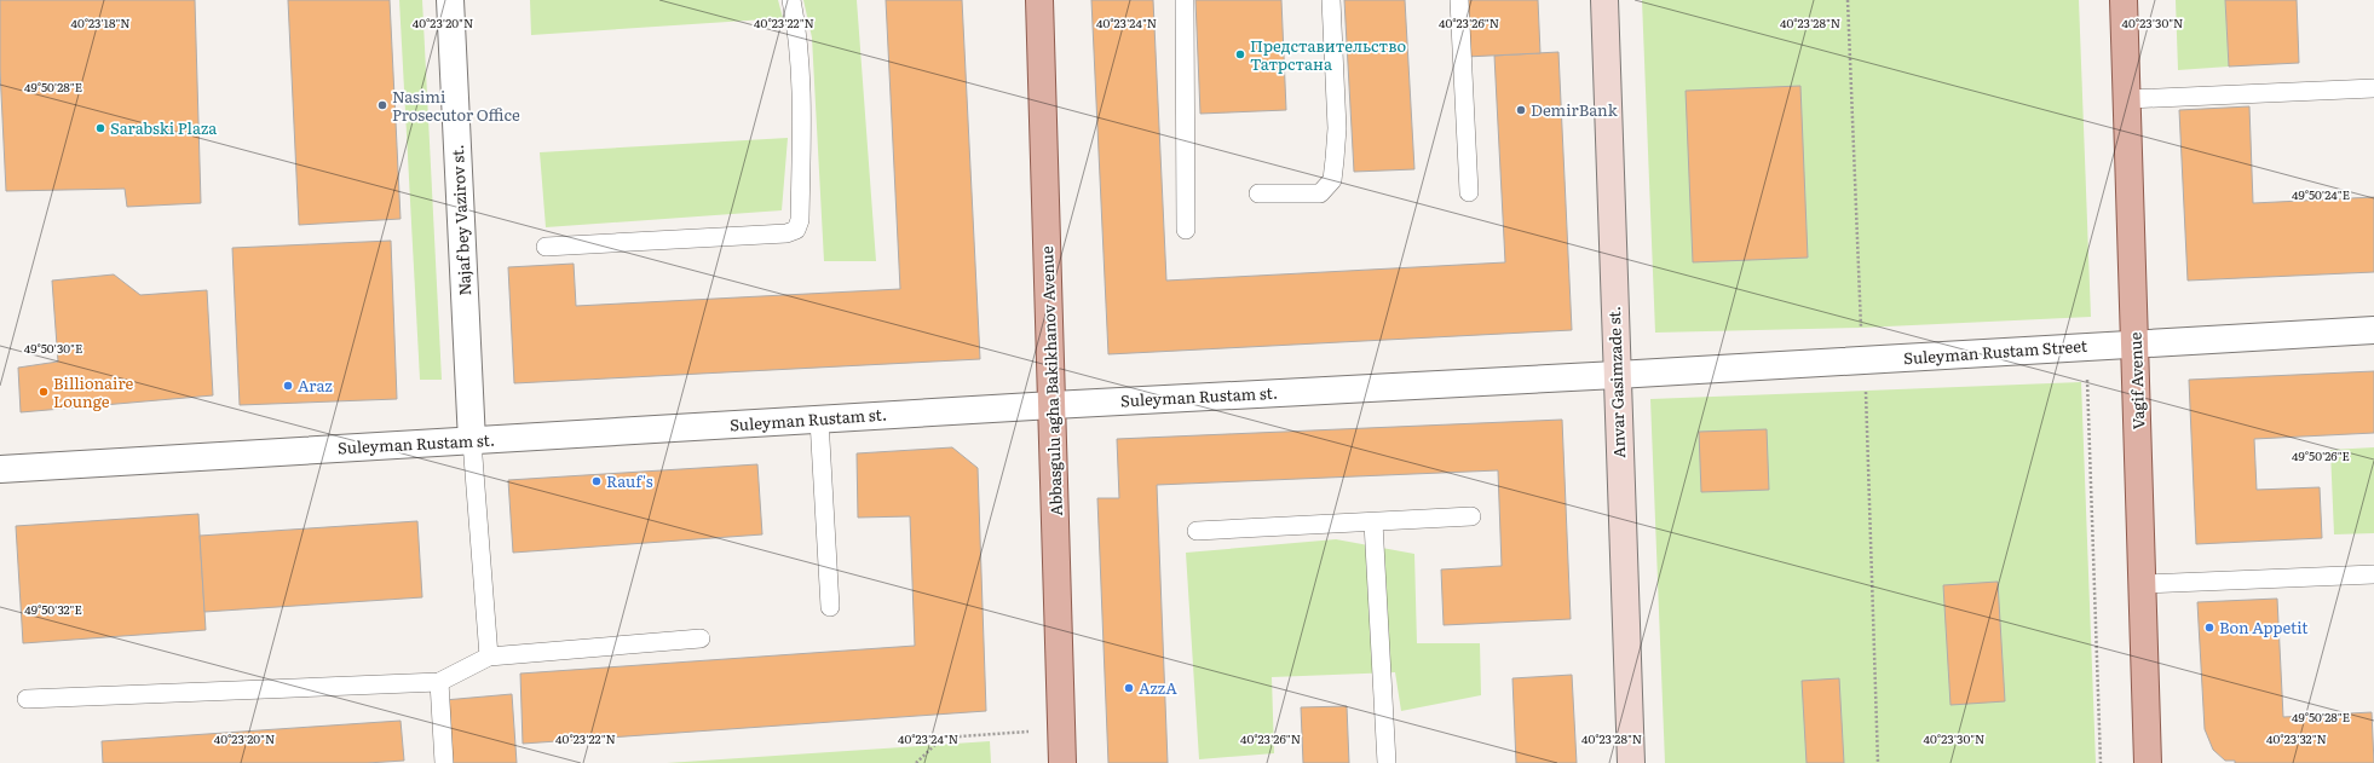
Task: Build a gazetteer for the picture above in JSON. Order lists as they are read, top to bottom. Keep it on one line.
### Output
{"streets":{"main road":["Abbasgulu agha Bakikhanov Avenue","Vagif Avenue","Anvar Gasimzade st."],"street":["Najaf bey Vazirov st.","Suleyman Rustam Street","Suleyman Rustam st."]},"crossings":[["Najaf bey Vazirov st.","Suleyman Rustam st."],["Suleyman Rustam Street","Vagif Avenue"],["Suleyman Rustam Street","Anvar Gasimzade st."],["Suleyman Rustam Street","Suleyman Rustam st."],["Abbasgulu agha Bakikhanov Avenue","Suleyman Rustam st."],["Anvar Gasimzade st.","Suleyman Rustam st."]],"places":["Представительство Татрстана","Nasimi Prosecutor Office","DemirBank","Sarabski Plaza","Araz","Billionaire Lounge","Rauf's","Bon Appetit","AzzA"],"coordinates":["40°23'18\"N","40°23'20\"N","40°23'22\"N","40°23'24\"N","40°23'26\"N","40°23'28\"N","40°23'30\"N","49°50'28\"E","49°50'24\"E","49°50'30\"E","49°50'26\"E","49°50'32\"E","40°23'32\"N"]}
